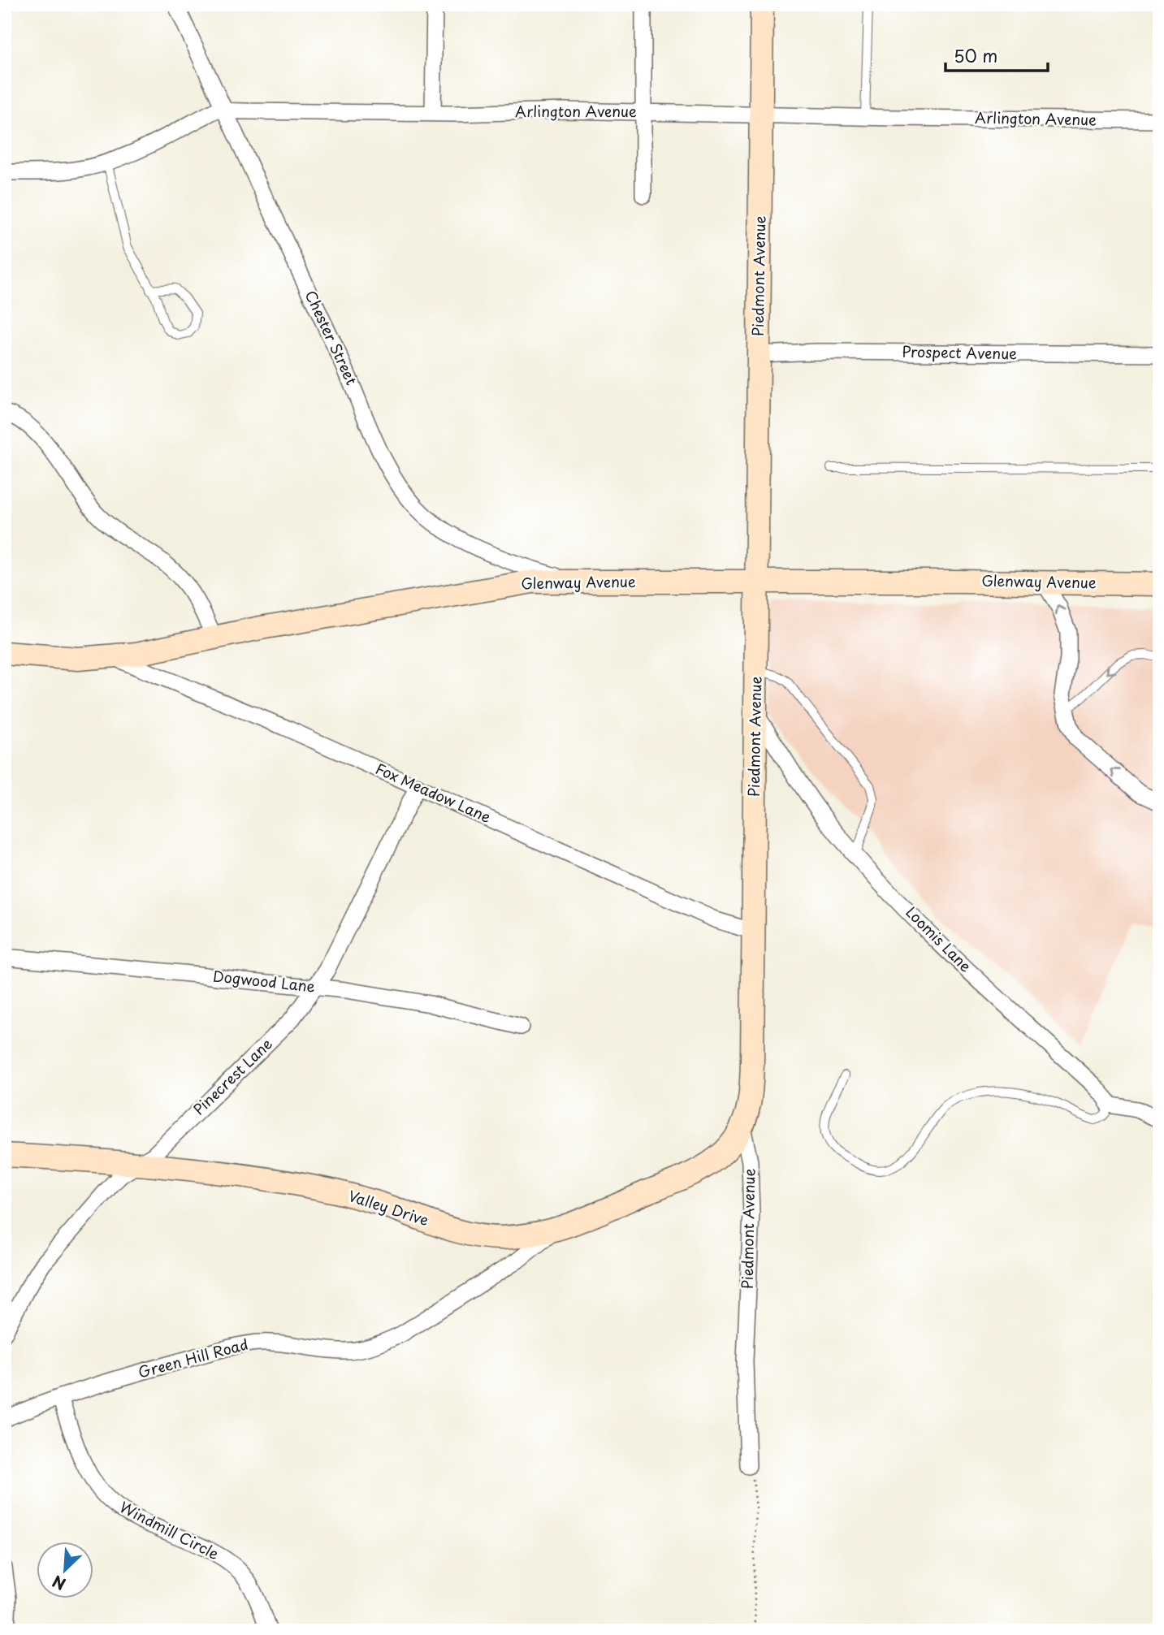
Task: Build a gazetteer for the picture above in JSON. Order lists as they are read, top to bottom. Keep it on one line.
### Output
{"streets":{"street":["Arlington Avenue","Piedmont Avenue","Chester Street","Prospect Avenue","Glenway Avenue","Fox Meadow Lane","Loomis Lane","Dogwood Lane","Pinecrest Lane","Valley Drive","Green Hill Road","Windmill Circle"]},"crossings":[["Arlington Avenue","Piedmont Avenue"],["Arlington Avenue","Chester Street"],["Piedmont Avenue","Prospect Avenue"],["Piedmont Avenue","Glenway Avenue"],["Piedmont Avenue","Fox Meadow Lane"],["Piedmont Avenue","Loomis Lane"],["Piedmont Avenue","Valley Drive"],["Chester Street","Glenway Avenue"],["Glenway Avenue","Fox Meadow Lane"],["Fox Meadow Lane","Pinecrest Lane"],["Dogwood Lane","Pinecrest Lane"],["Pinecrest Lane","Valley Drive"],["Valley Drive","Green Hill Road"],["Green Hill Road","Windmill Circle"]],"scale_bar":"50 m","north":"bottom left"}
